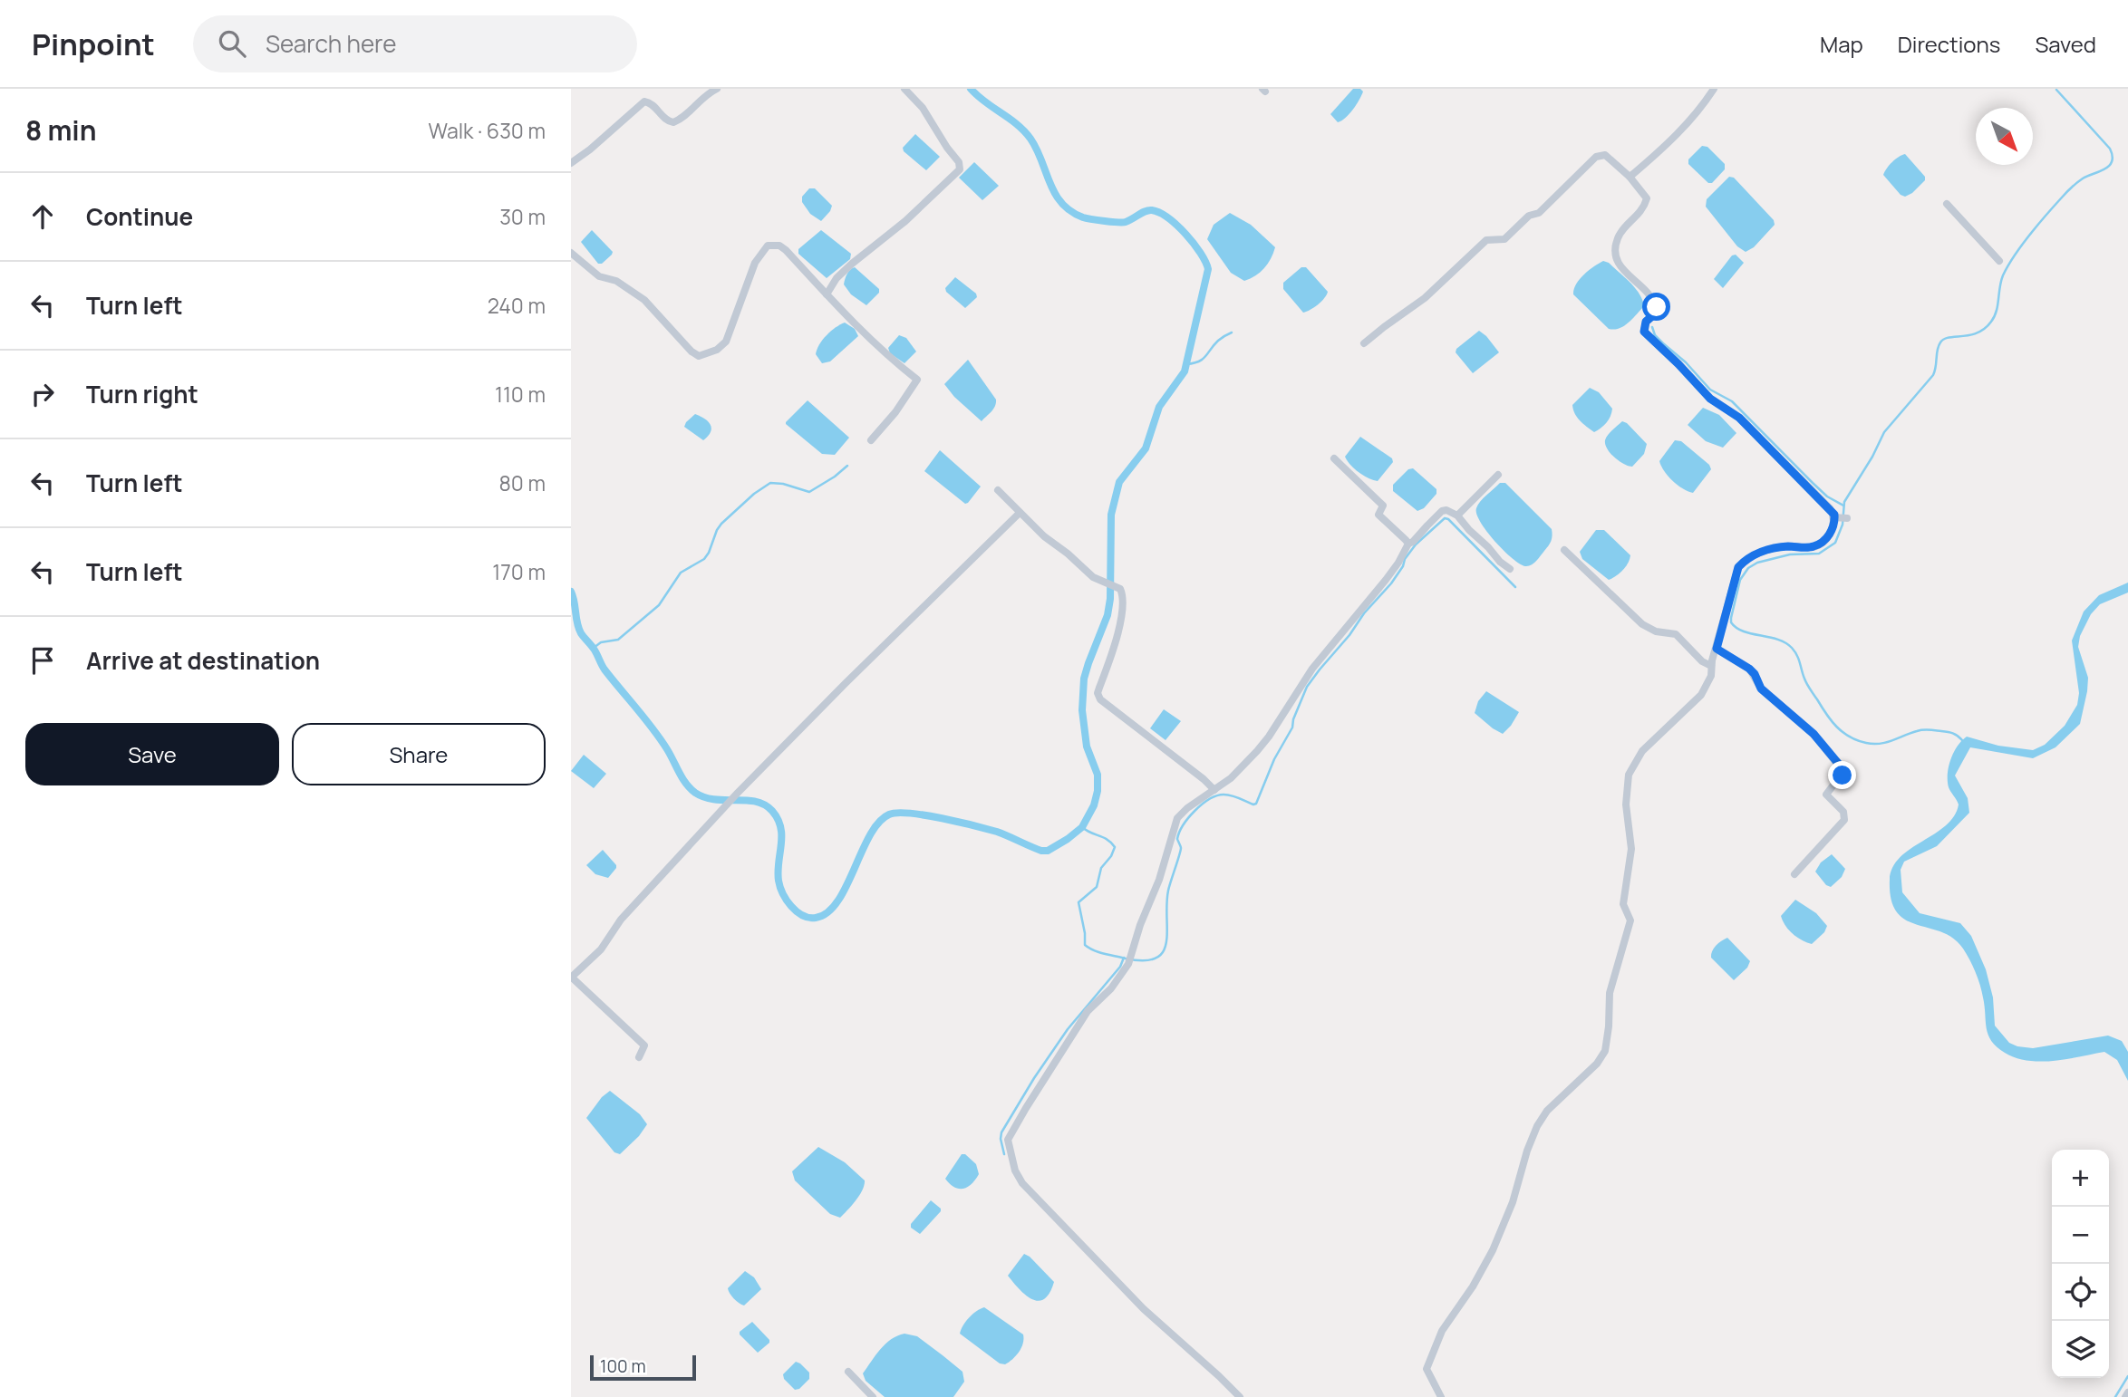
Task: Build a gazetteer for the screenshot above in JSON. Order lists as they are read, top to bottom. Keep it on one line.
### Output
{"scale_bar":"100 m","north":"bottom right","page":{"header":"Pinpoint","search":"Search here","nav":["Map","Directions","Saved"],"heading":["8 min","Walk · 630 m"],"list":[["Continue","30 m"],["Turn left","240 m"],["Turn right","110 m"],["Turn left","80 m"],["Turn left","170 m"],"Arrive at destination"],"buttons":["Save","Share"],"map_buttons":["+","−"],"scale":"100 m"}}
